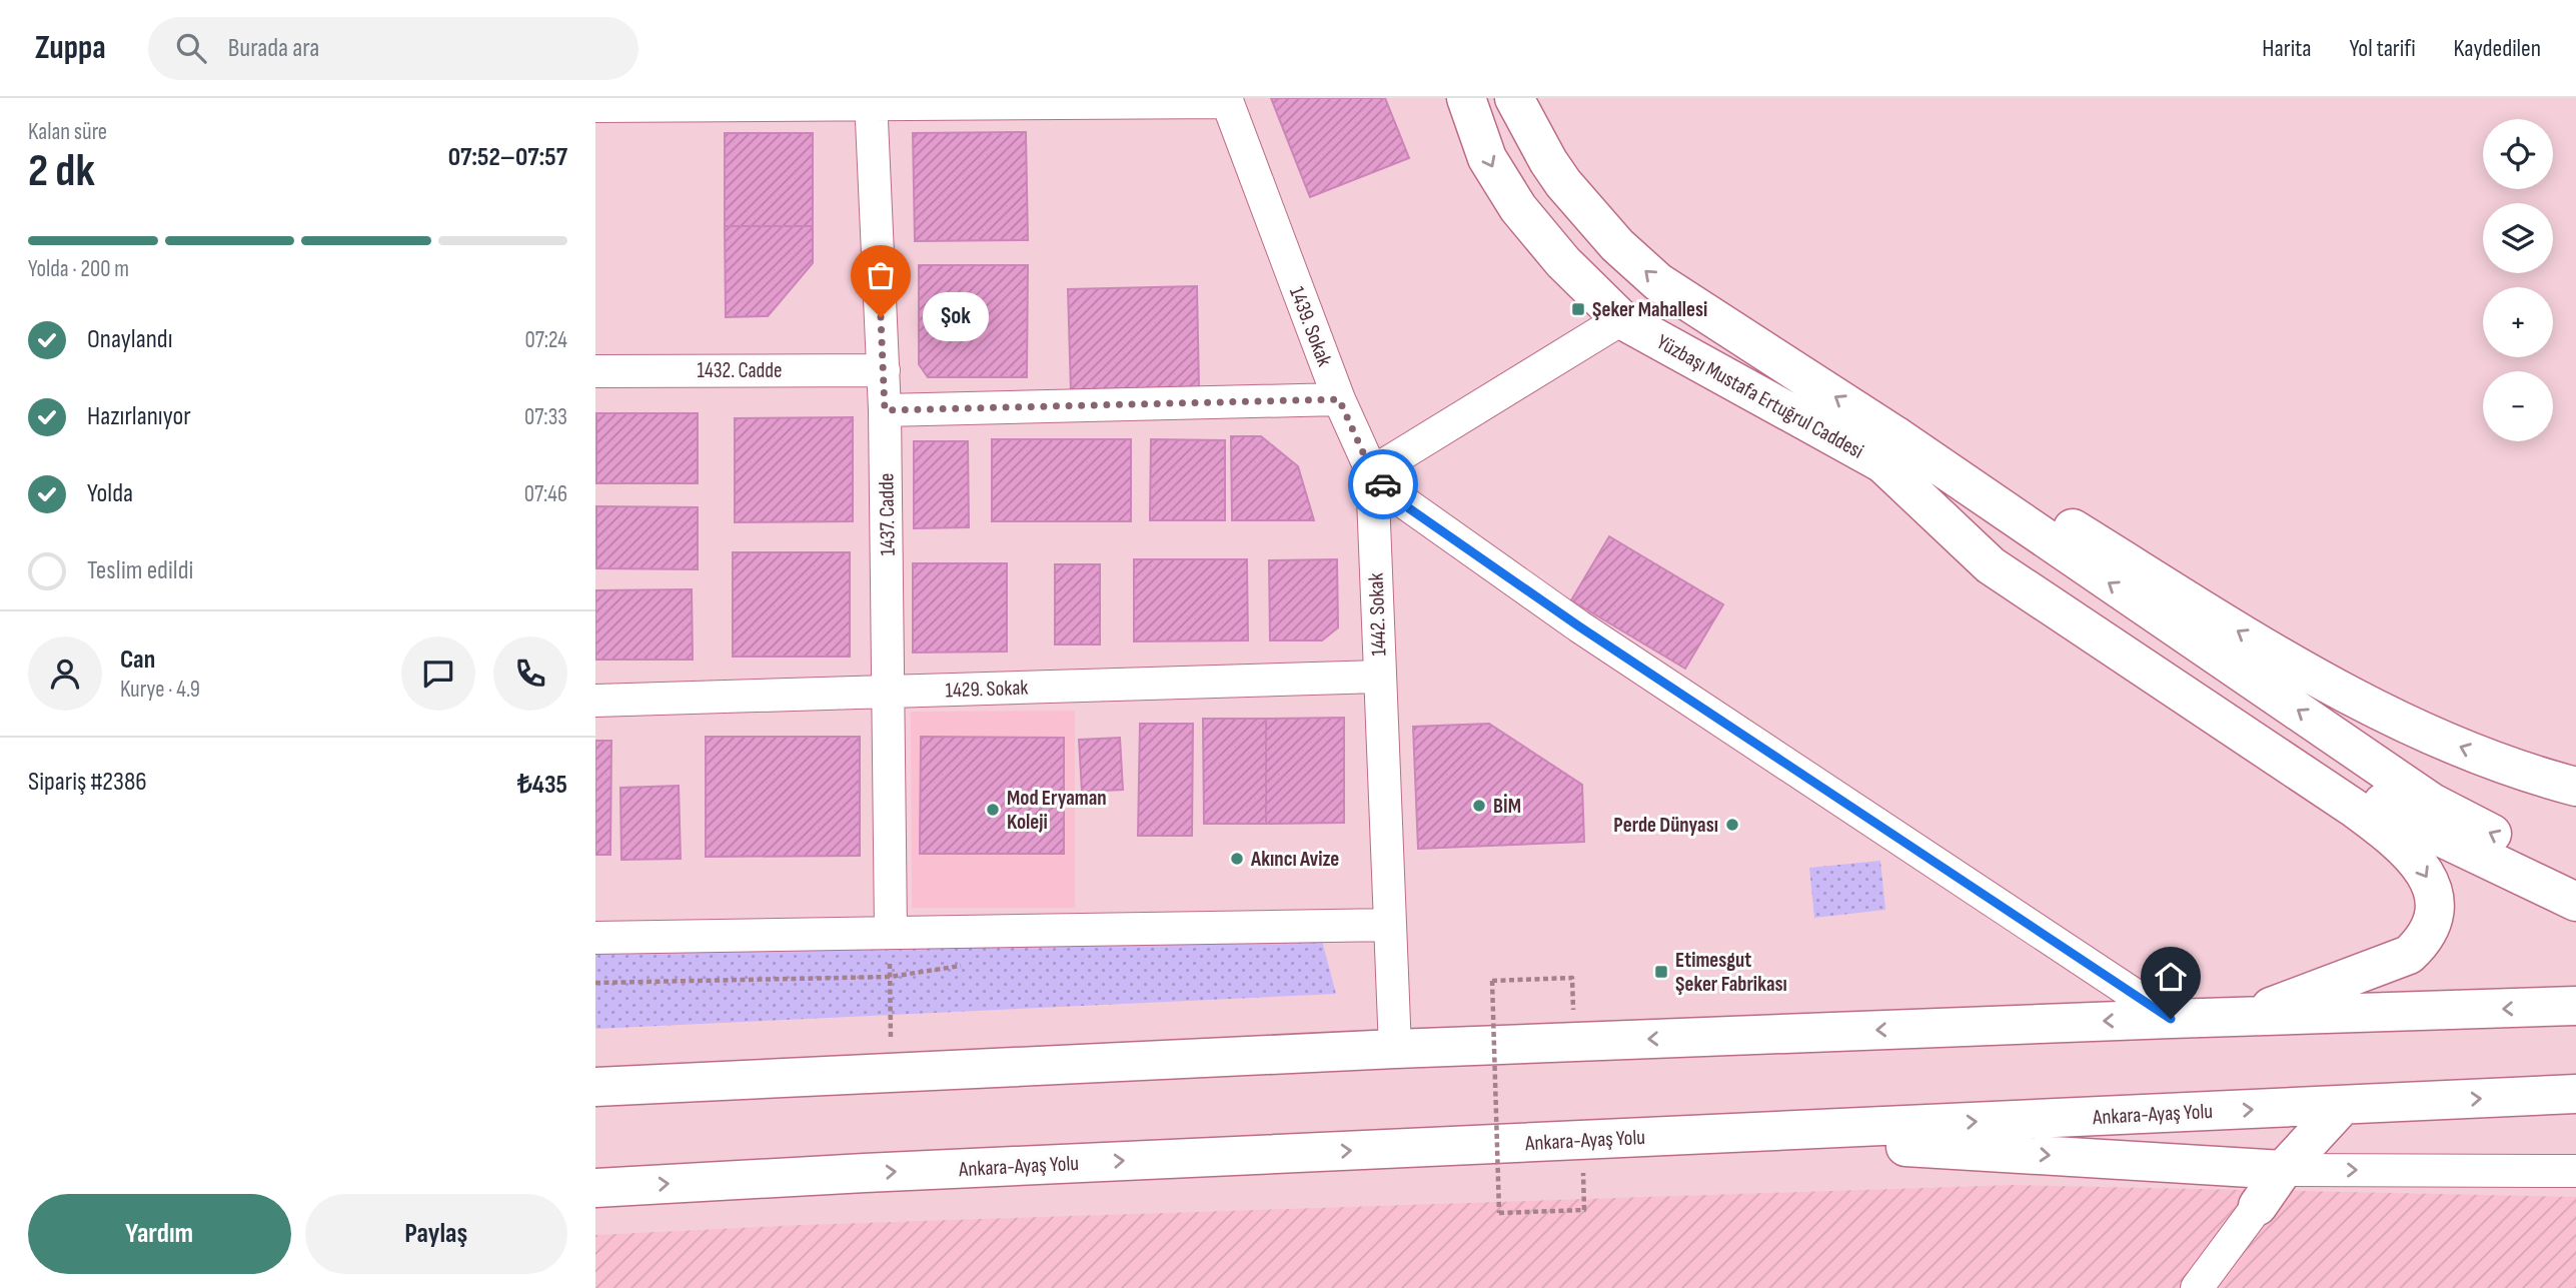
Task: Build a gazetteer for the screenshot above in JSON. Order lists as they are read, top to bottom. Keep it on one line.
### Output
{"streets":{"main road":["Yüzbaşı Mustafa Ertuğrul Caddesi","Ankara-Ayaş Yolu"],"street":["1439. Sokak","1432. Cadde","1437. Cadde","1442. Sokak","1429. Sokak"]},"crossings":[["1439. Sokak","1442. Sokak"],["1432. Cadde","1437. Cadde"],["1437. Cadde","1429. Sokak"],["1442. Sokak","1429. Sokak"]],"places":{"transit":["Şeker Mahallesi","Etimesgut Şeker Fabrikası"],"other":["Şok","BİM","Mod Eryaman Koleji","Perde Dünyası","Akıncı Avize"]},"page":{"header":"Zuppa","search":"Burada ara","nav":["Harita","Yol tarifi","Kaydedilen"],"heading":["2 dk","Kalan süre","07:52–07:57"],"panel":["Can","Kurye · 4.9","Sipariş #2386","₺435"],"map_buttons":["+","−"],"bar":"Yolda · 200 m","bubble":"Şok","list":[["Onaylandı","07:24"],["Hazırlanıyor","07:33"],["Yolda","07:46"],"Teslim edildi"],"buttons":["Yardım","Paylaş"]}}
